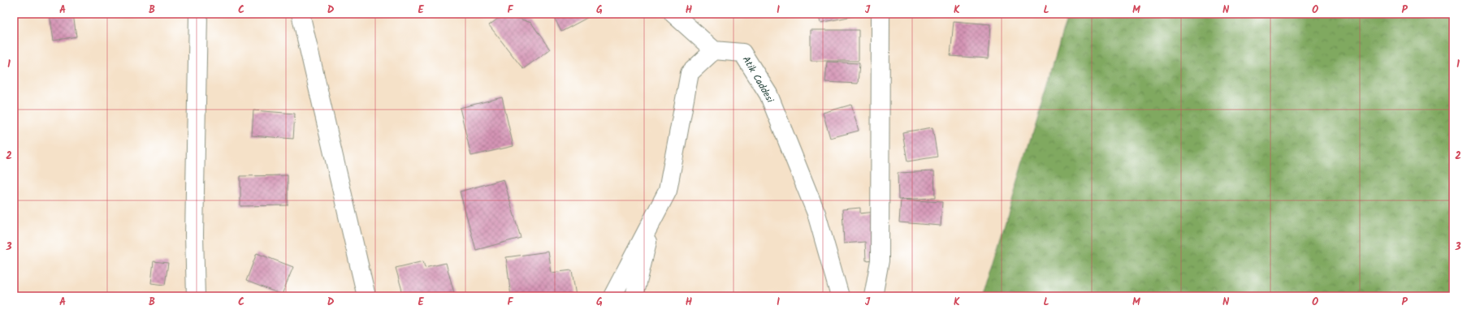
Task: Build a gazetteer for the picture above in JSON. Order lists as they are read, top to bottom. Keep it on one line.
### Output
{"streets":{"street":["Atik Caddesi"]},"grid":{"columns":["A","B","C","D","E","F","G","H","I","J","K","L","M","N","O","P"],"rows":["1","2","3"]}}
